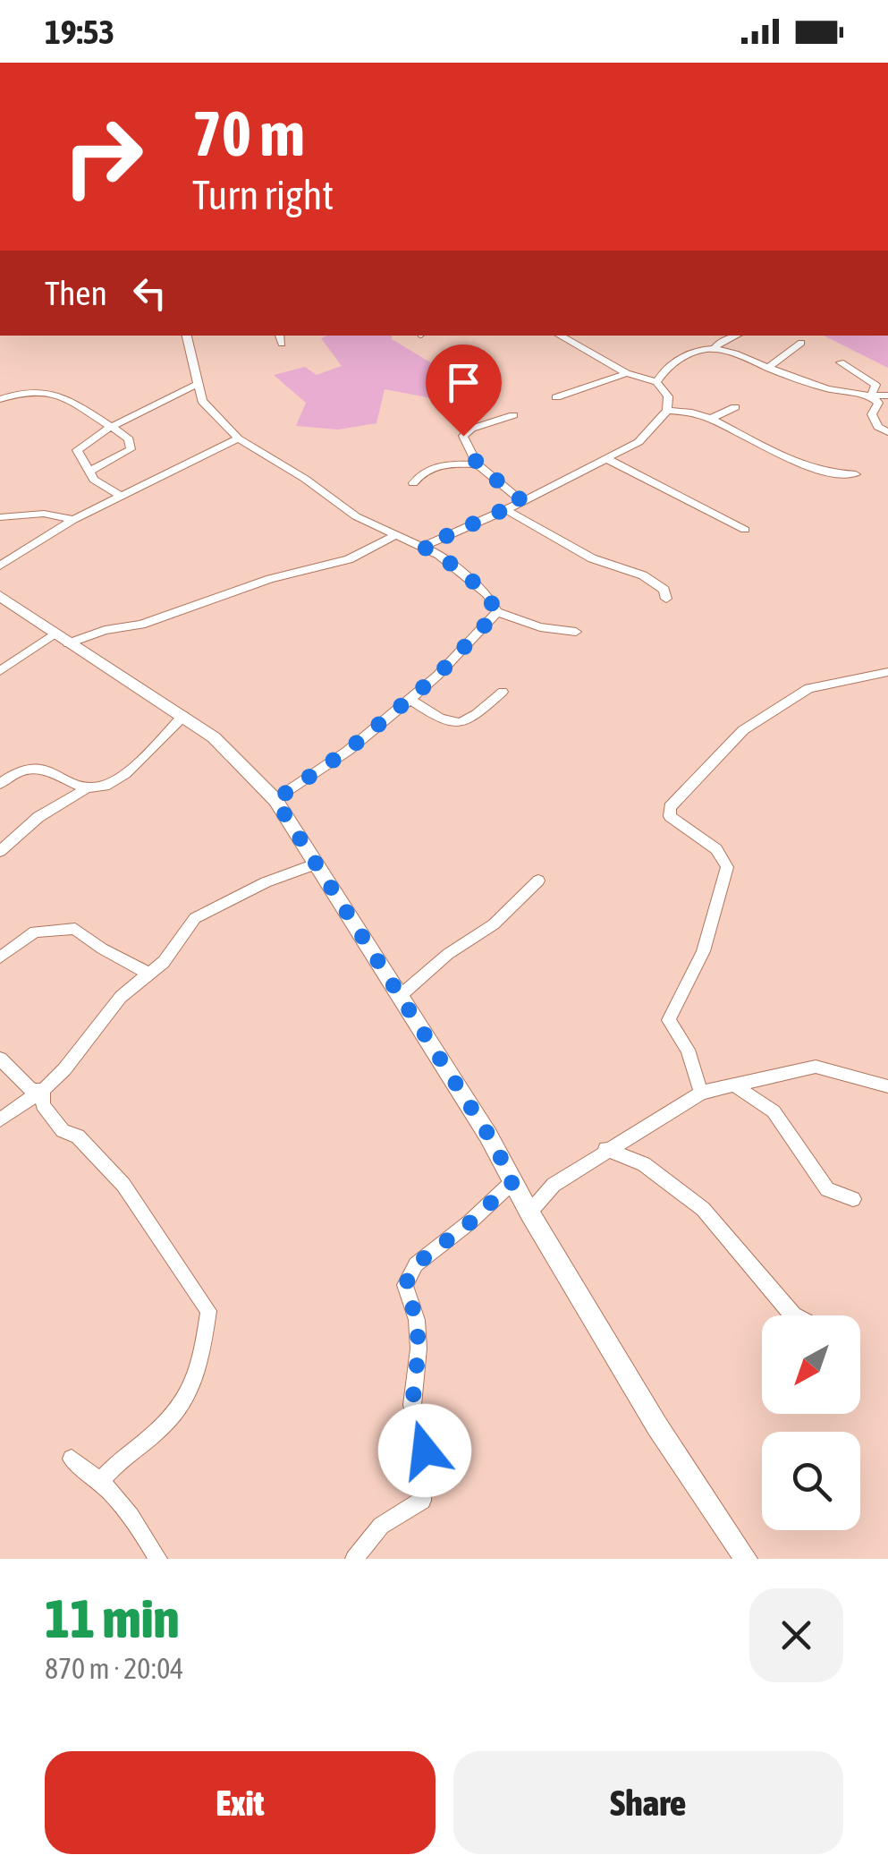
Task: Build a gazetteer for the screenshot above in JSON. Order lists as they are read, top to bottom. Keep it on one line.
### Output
{"north":"bottom left","page":{"status":"19:53","turn":["70 m","Turn right"],"then":"Then","heading":["11 min","870 m · 20:04"],"buttons":["Exit","Share"]}}
